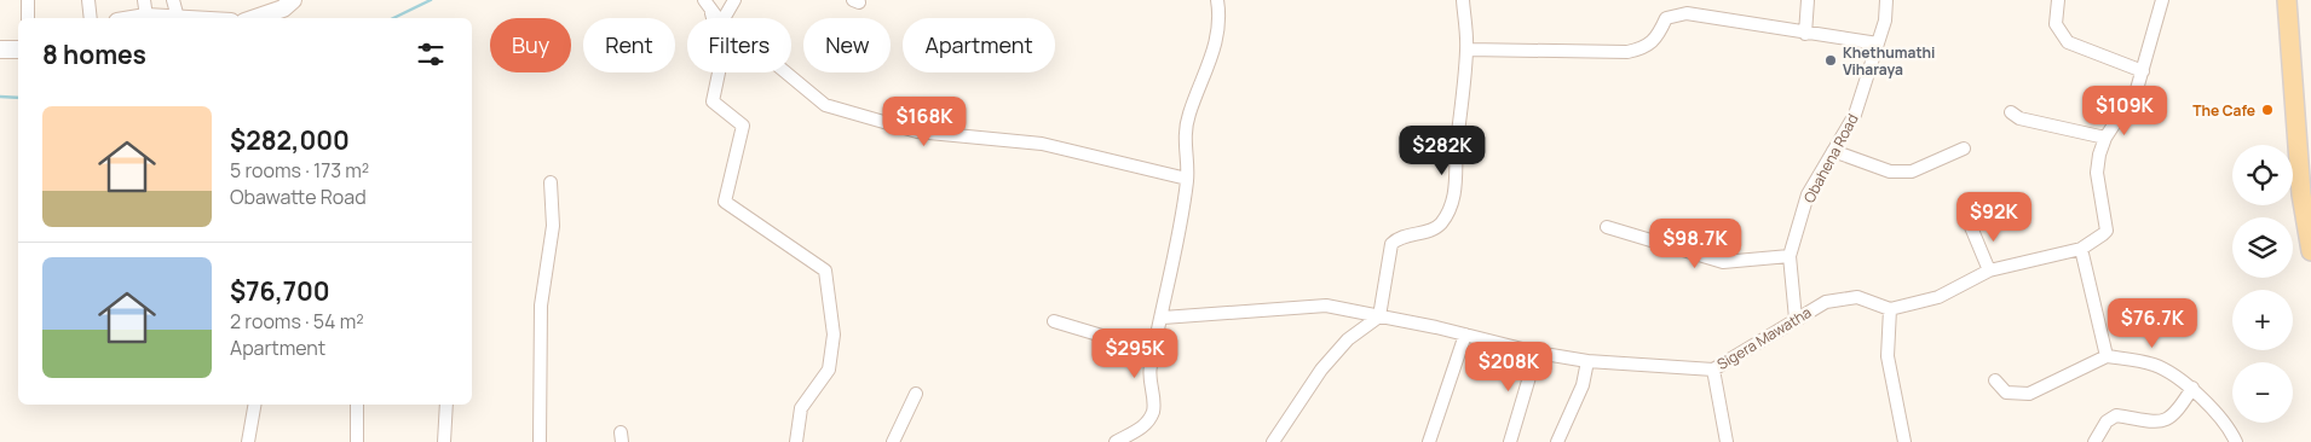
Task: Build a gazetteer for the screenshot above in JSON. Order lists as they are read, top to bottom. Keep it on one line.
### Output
{"streets":{"street":["Obahena Road","Sigera Mawatha"]},"crossings":[["Obahena Road","Sigera Mawatha"]],"places":["Khethumathi Viharaya","The Cafe"],"page":{"chip":["Buy","Rent","Filters","New","Apartment"],"heading":"8 homes","price":["$109K","$168K","$282K","$92K","$98.7K","$76.7K","$295K","$208K"],"list":[{"name":"$282,000","note":"5 rooms · 173 m² · Obawatte Road"},{"name":"$76,700","note":"2 rooms · 54 m² · Apartment"}],"map_buttons":["+","−"]}}
